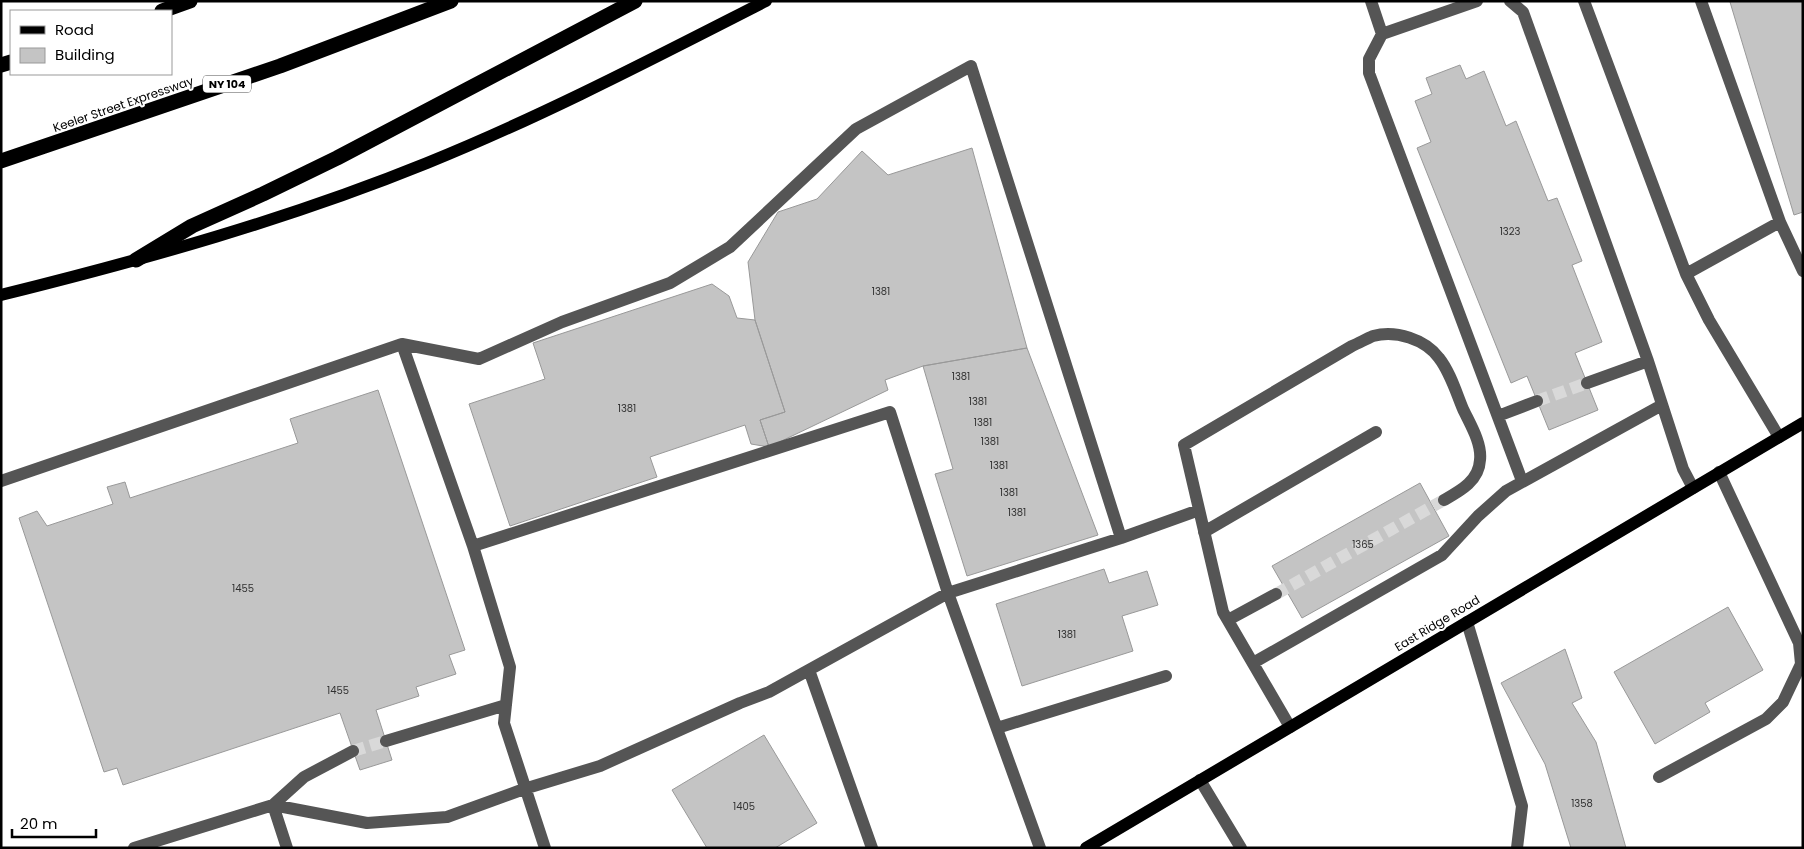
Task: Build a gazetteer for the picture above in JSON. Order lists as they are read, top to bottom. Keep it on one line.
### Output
{"streets":{"highway":["NY 104","Keeler Street Expressway"],"main road":["East Ridge Road"]},"house_numbers":["1323","1381","1381","1381","1381","1381","1381","1381","1381","1381","1365","1455","1381","1455","1358","1405"],"legend":["Road","Building"],"scale_bar":"20 m"}
